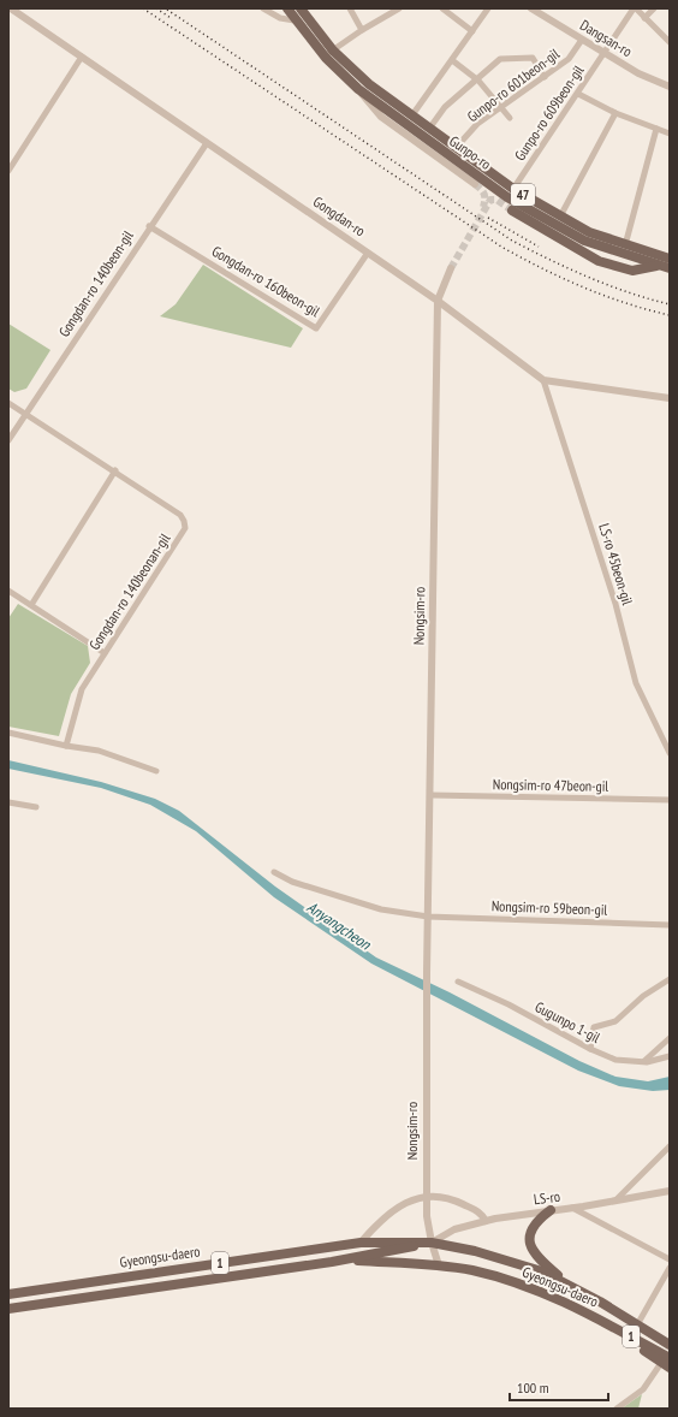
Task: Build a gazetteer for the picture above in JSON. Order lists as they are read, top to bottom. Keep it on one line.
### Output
{"streets":{"main road":["Gunpo-ro","47","Gyeongsu-daero","1"],"street":["Dangsan-ro","Gunpo-ro 601beon-gil","Gunpo-ro 609beon-gil","Gongdan-ro","Gongdan-ro 160beon-gil","Gongdan-ro 140beon-gil","LS-ro 45beon-gil","Gongdan-ro 140beonan-gil","Nongsim-ro","Nongsim-ro 47beon-gil","Nongsim-ro 59beon-gil","Gugunpo 1-gil","LS-ro"]},"crossings":[["Dangsan-ro","Gunpo-ro 601beon-gil"],["Dangsan-ro","Gunpo-ro 609beon-gil"],["Gunpo-ro 601beon-gil","Gunpo-ro"],["Gunpo-ro 609beon-gil","Gunpo-ro"],["Gongdan-ro","Gongdan-ro 160beon-gil"],["Gongdan-ro","Gongdan-ro 140beon-gil"],["Gongdan-ro","LS-ro 45beon-gil"],["Gongdan-ro","Nongsim-ro"],["Gongdan-ro 160beon-gil","Gongdan-ro 140beon-gil"],["Gongdan-ro 140beon-gil","Gongdan-ro 140beonan-gil"],["Nongsim-ro","Nongsim-ro 47beon-gil"],["Nongsim-ro","Nongsim-ro 59beon-gil"],["Nongsim-ro","LS-ro"],["Nongsim-ro","Gyeongsu-daero"],["LS-ro","Gyeongsu-daero"]],"water":["Anyangcheon"],"scale_bar":"100 m"}
